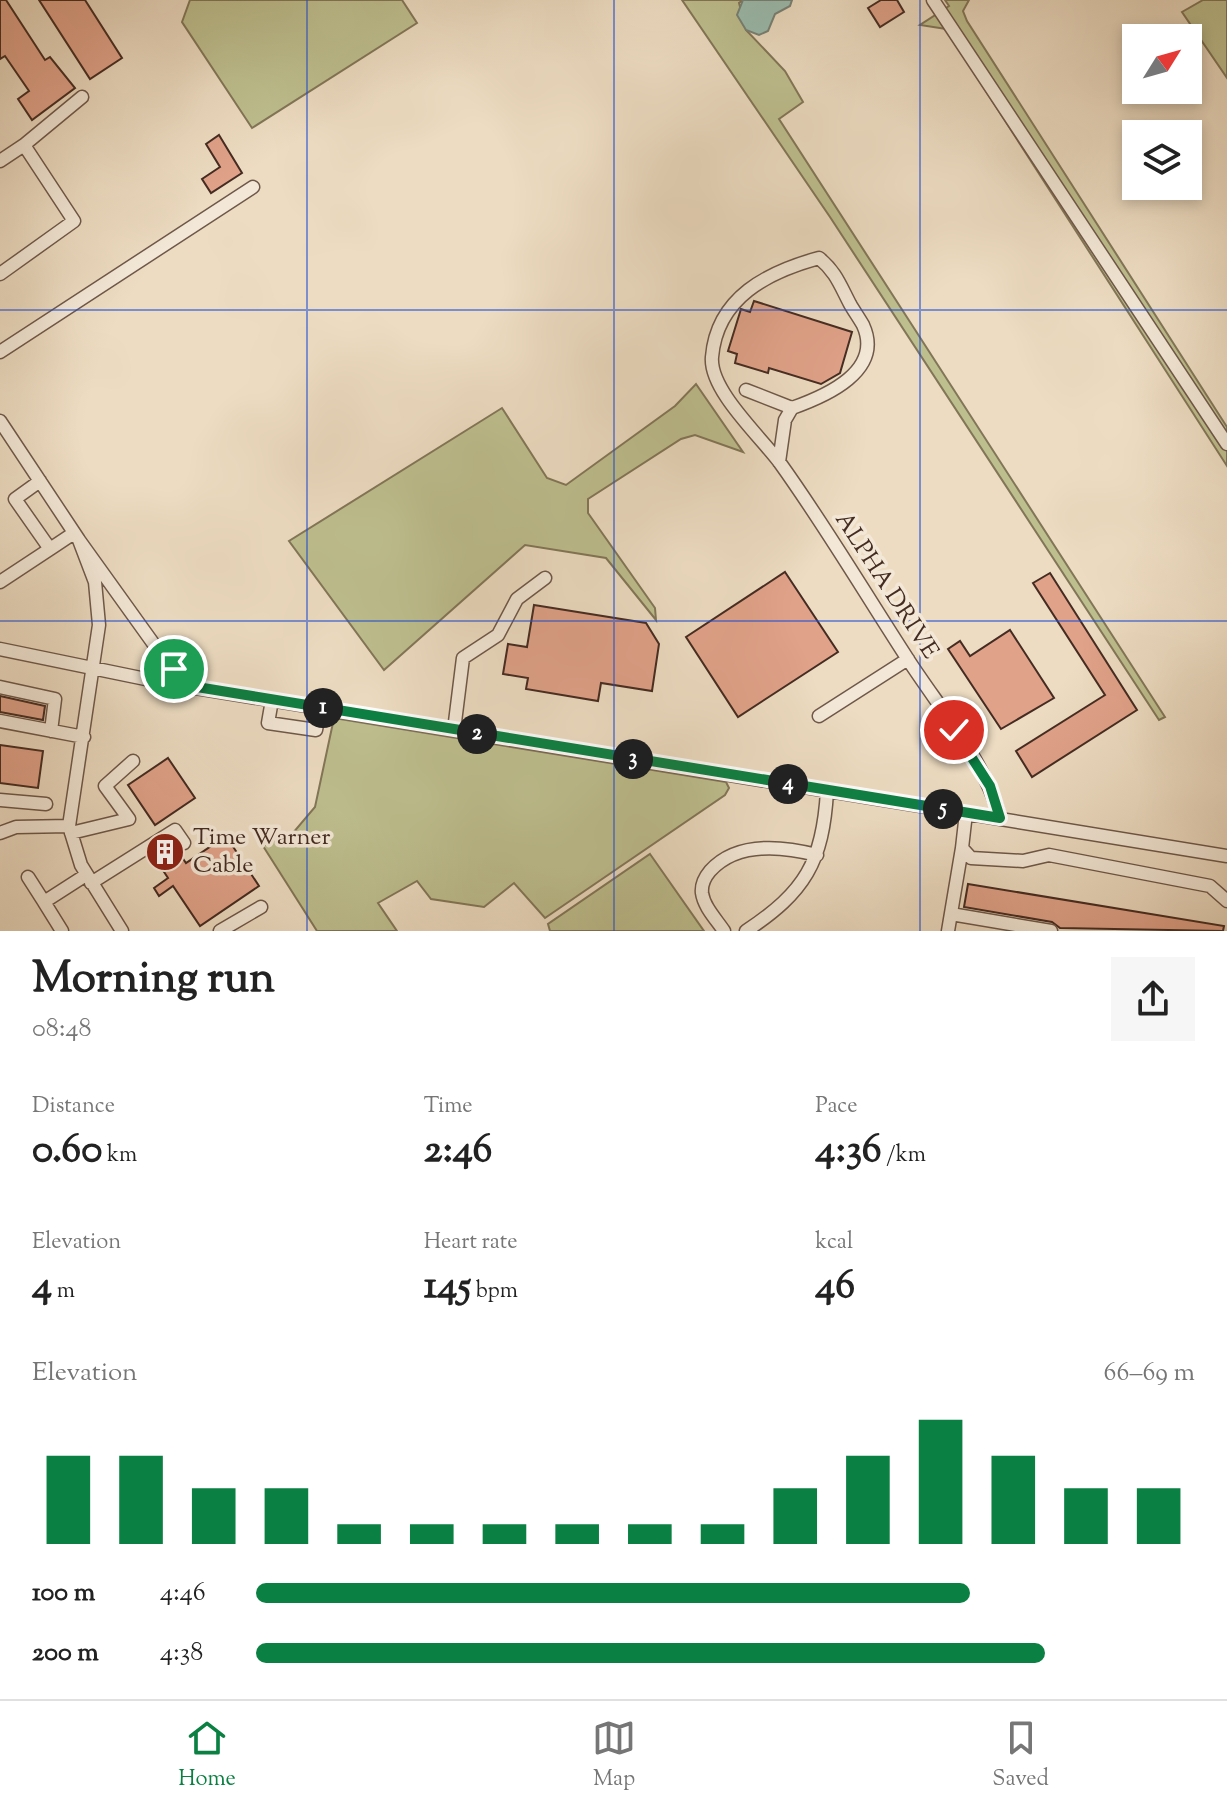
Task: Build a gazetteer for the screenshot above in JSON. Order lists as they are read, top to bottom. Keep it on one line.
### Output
{"streets":{"street":["ALPHA DRIVE"]},"places":{"building":["Time Warner Cable"]},"north":"top right","page":{"pins":["1","2","3","4","5"],"heading":["Morning run","08:48"],"stats":[["Distance","0.60 km"],["Time","2:46"],["Pace","4:36 /km"],["Elevation","4 m"],["Heart rate","145 bpm"],["kcal","46"]],"chart":["Elevation","66–69 m"],"list":[{"name":"100 m","note":"4:46"},{"name":"200 m","note":"4:38"}],"tabs":["Home","Map","Saved"]}}
